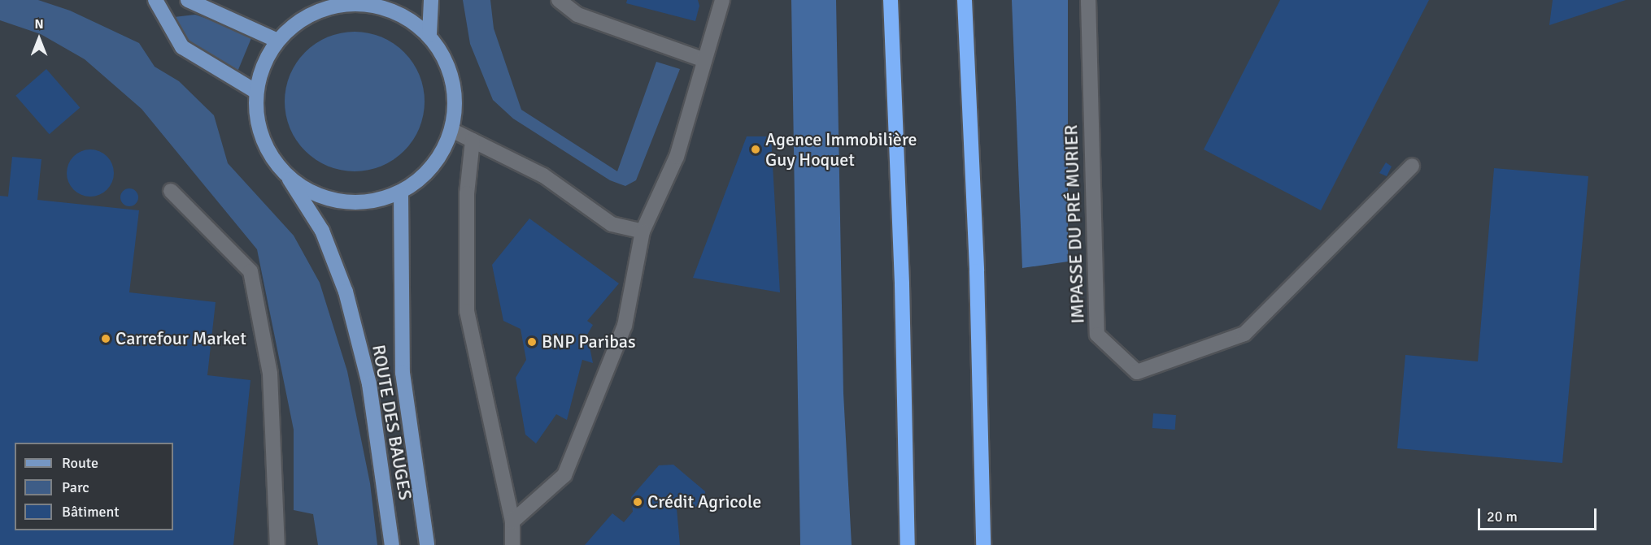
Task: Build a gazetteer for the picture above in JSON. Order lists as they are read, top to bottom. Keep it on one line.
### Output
{"streets":{"main road":["ROUTE DES BAUGES"],"street":["IMPASSE DU PRÉ MURIER"]},"places":["Agence Immobilière Guy Hoquet","Carrefour Market","BNP Paribas","Crédit Agricole"],"legend":["Route","Parc","Bâtiment"],"scale_bar":"20 m","north":"top"}
